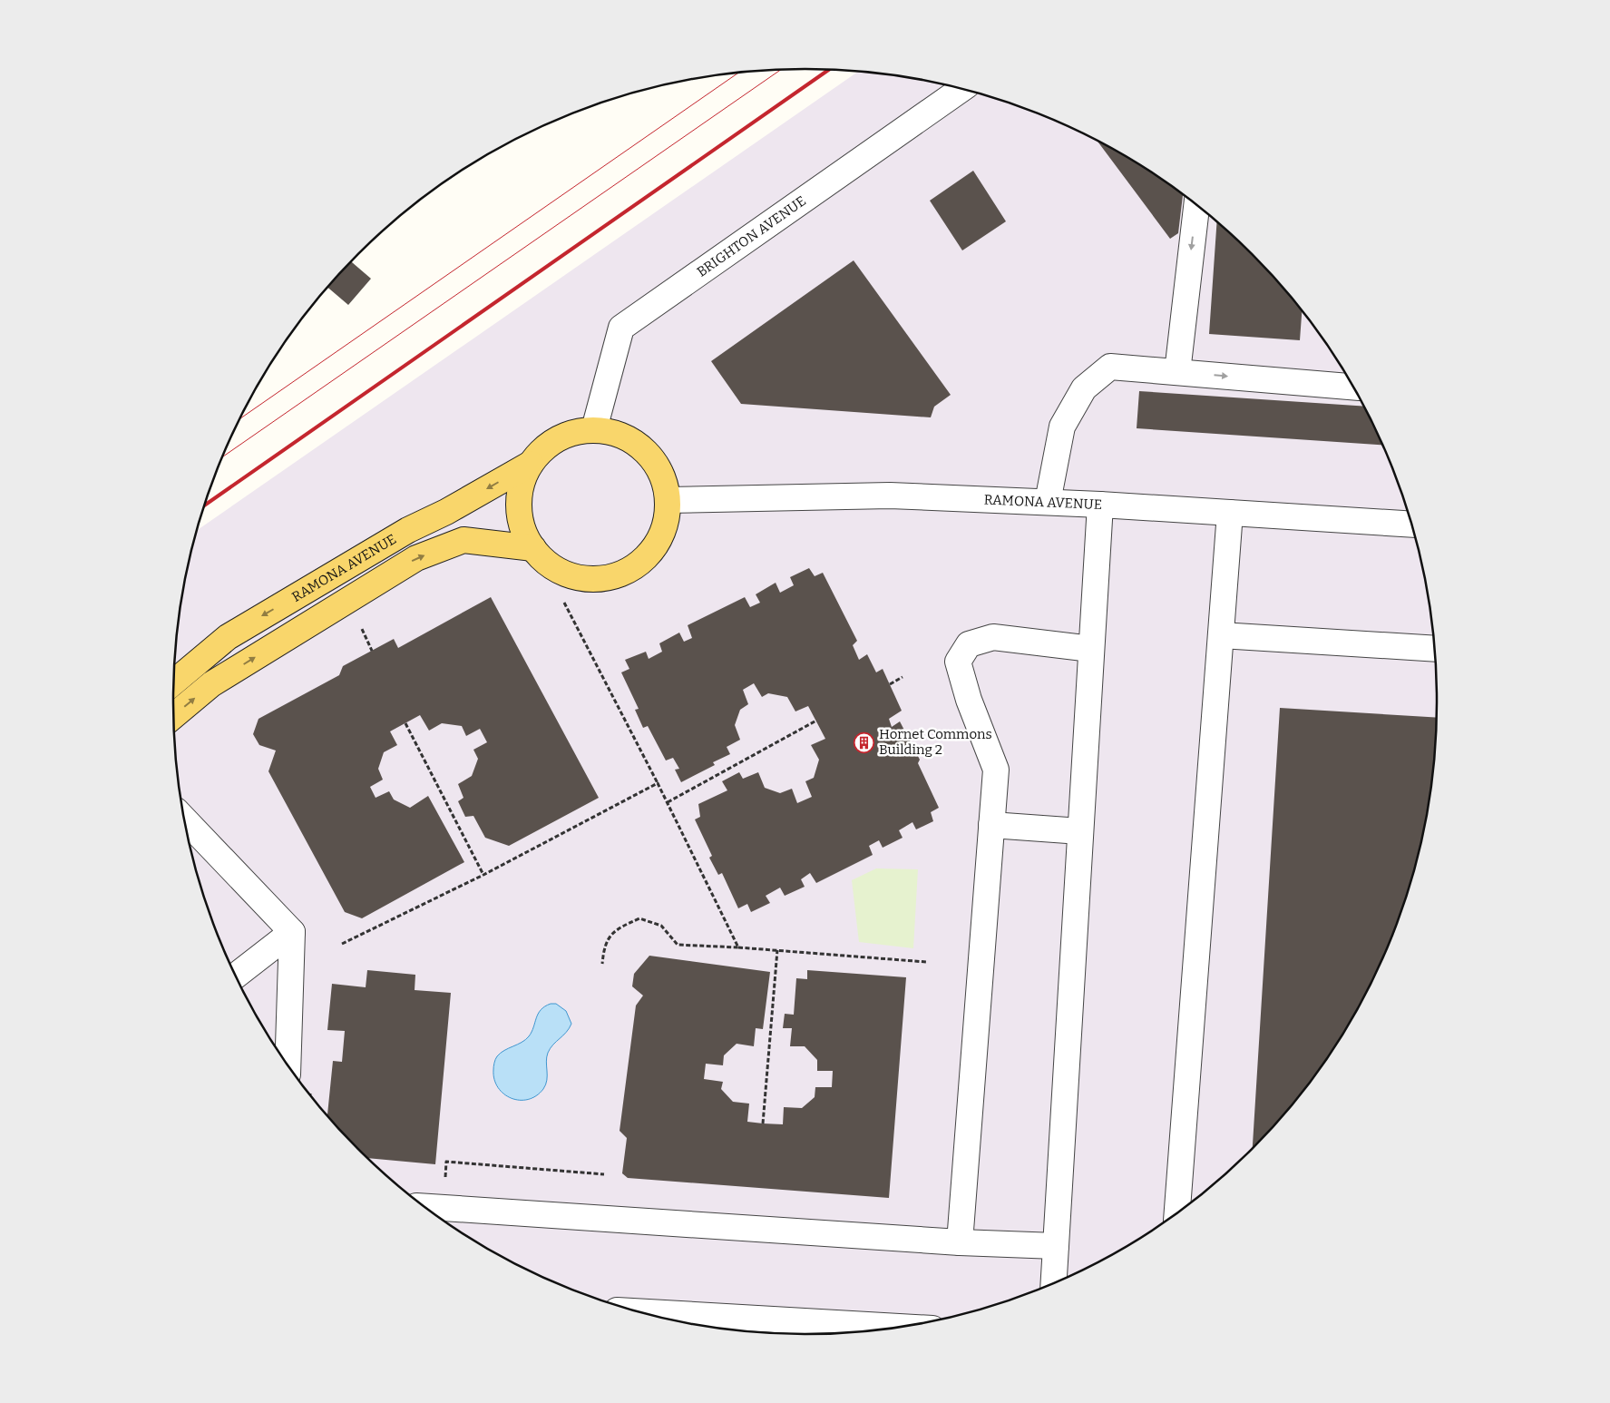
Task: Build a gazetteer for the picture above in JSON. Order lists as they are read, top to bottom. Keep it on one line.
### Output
{"streets":{"main road":["RAMONA AVENUE"],"street":["BRIGHTON AVENUE"]},"crossings":[["BRIGHTON AVENUE","RAMONA AVENUE"]],"places":{"building":["Hornet Commons Building 2"]}}
